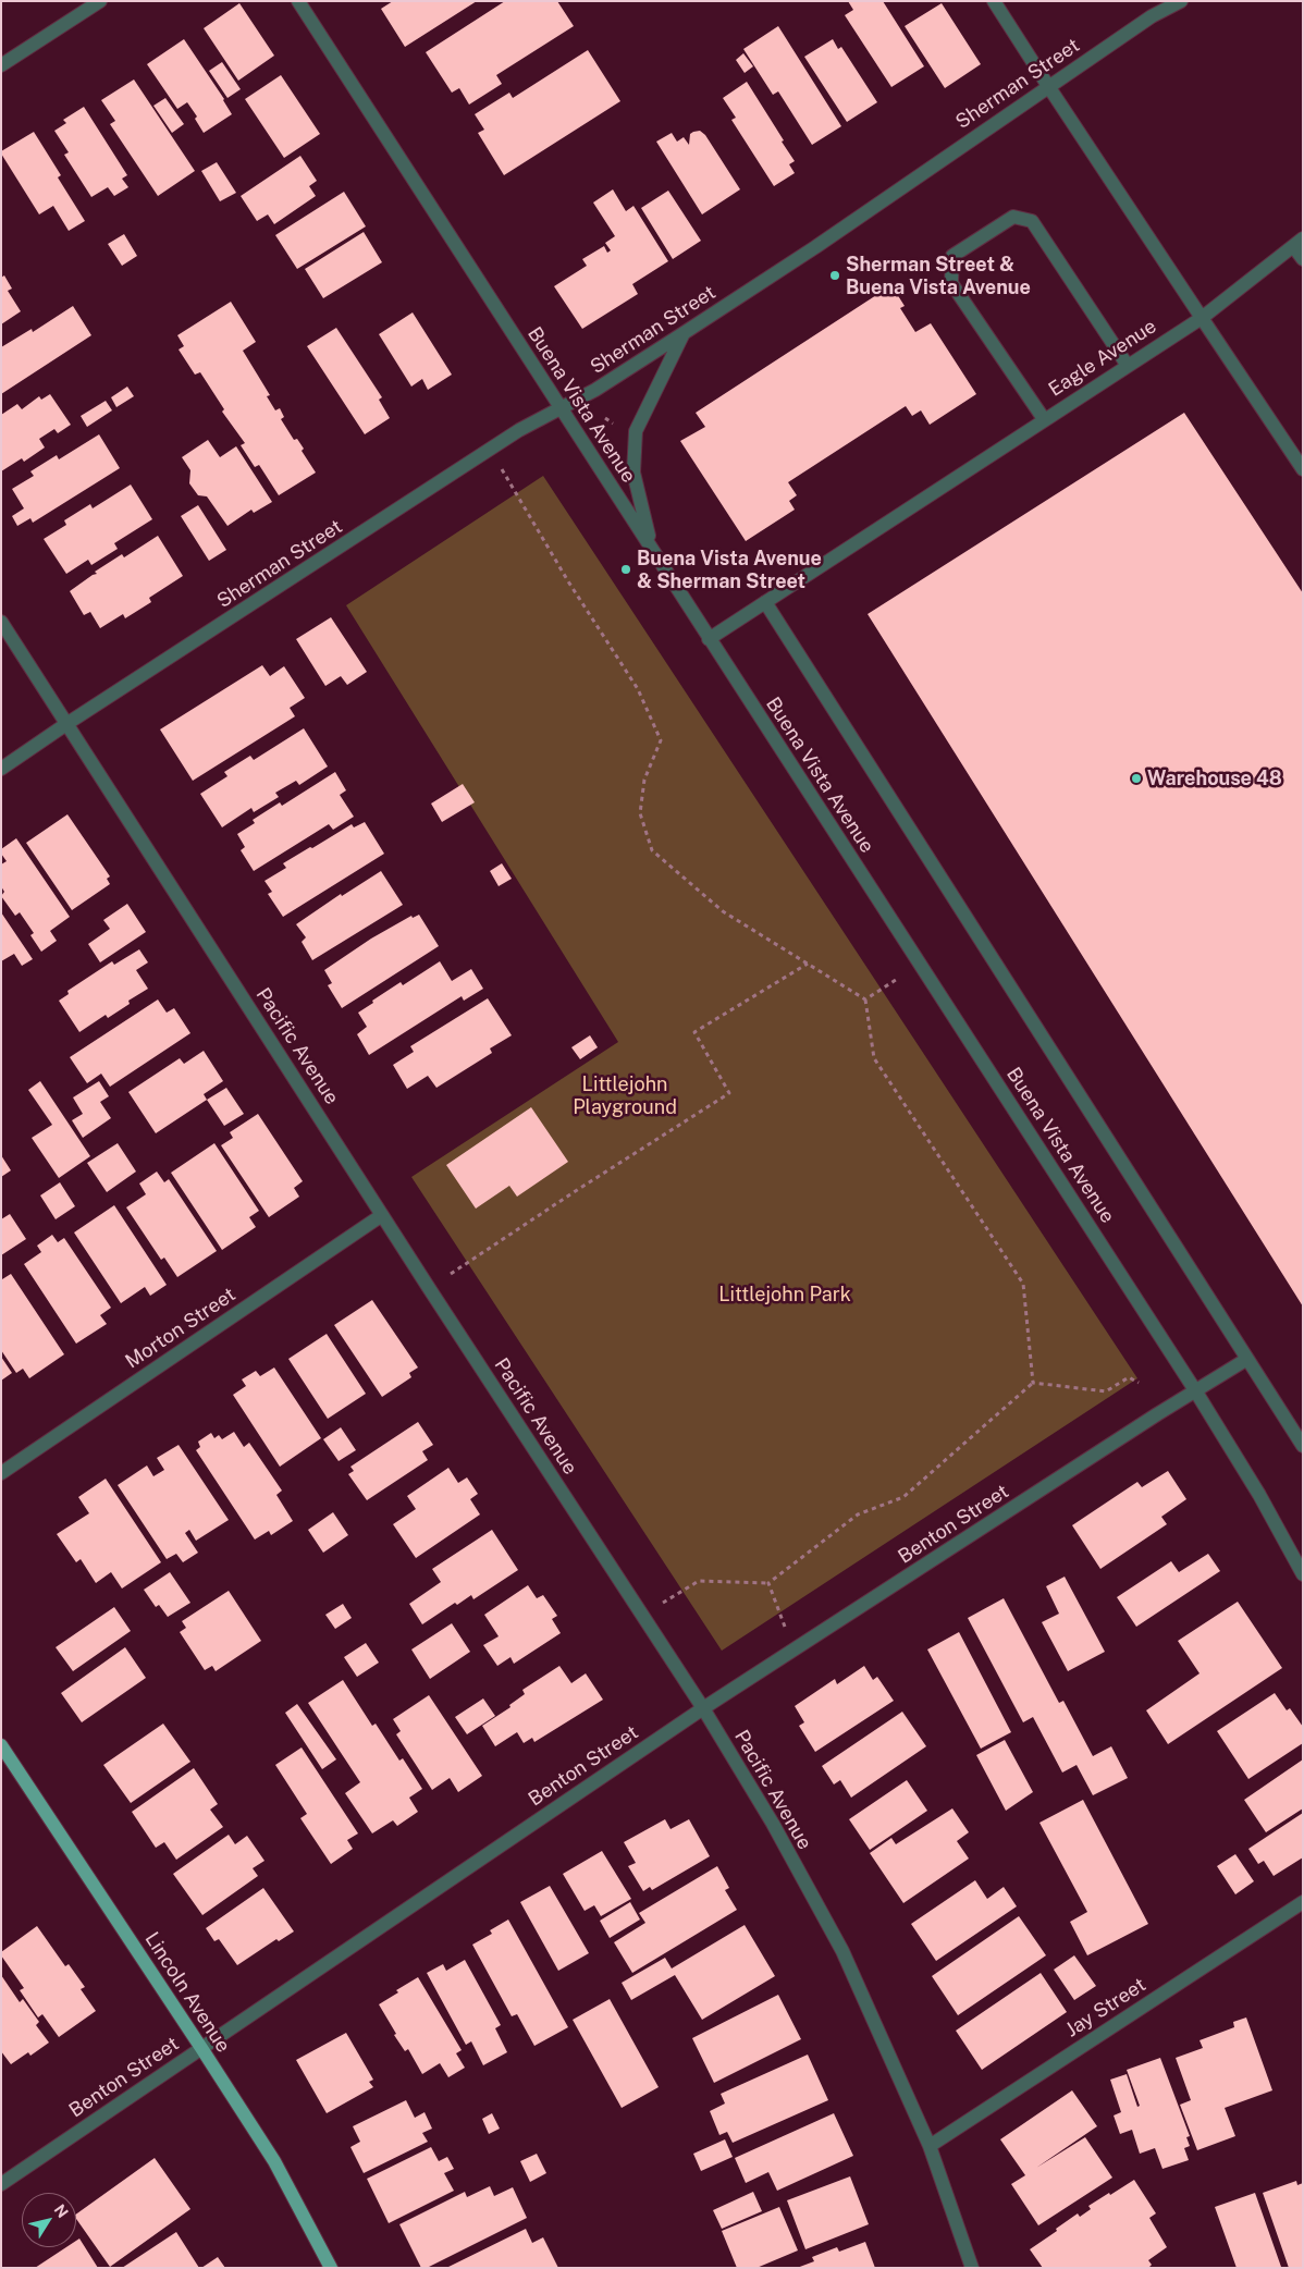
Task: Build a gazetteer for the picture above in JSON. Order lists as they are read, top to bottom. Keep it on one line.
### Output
{"streets":{"main road":["Lincoln Avenue"],"street":["Sherman Street","Eagle Avenue","Buena Vista Avenue","Pacific Avenue","Morton Street","Benton Street","Jay Street"]},"crossings":[["Sherman Street","Buena Vista Avenue"],["Sherman Street","Pacific Avenue"],["Eagle Avenue","Buena Vista Avenue"],["Buena Vista Avenue","Benton Street"],["Pacific Avenue","Morton Street"],["Pacific Avenue","Benton Street"],["Pacific Avenue","Jay Street"],["Benton Street","Lincoln Avenue"]],"parks":["Littlejohn Playground","Littlejohn Park"],"places":["Sherman Street & Buena Vista Avenue","Buena Vista Avenue & Sherman Street","Warehouse 48"],"north":"top right"}
